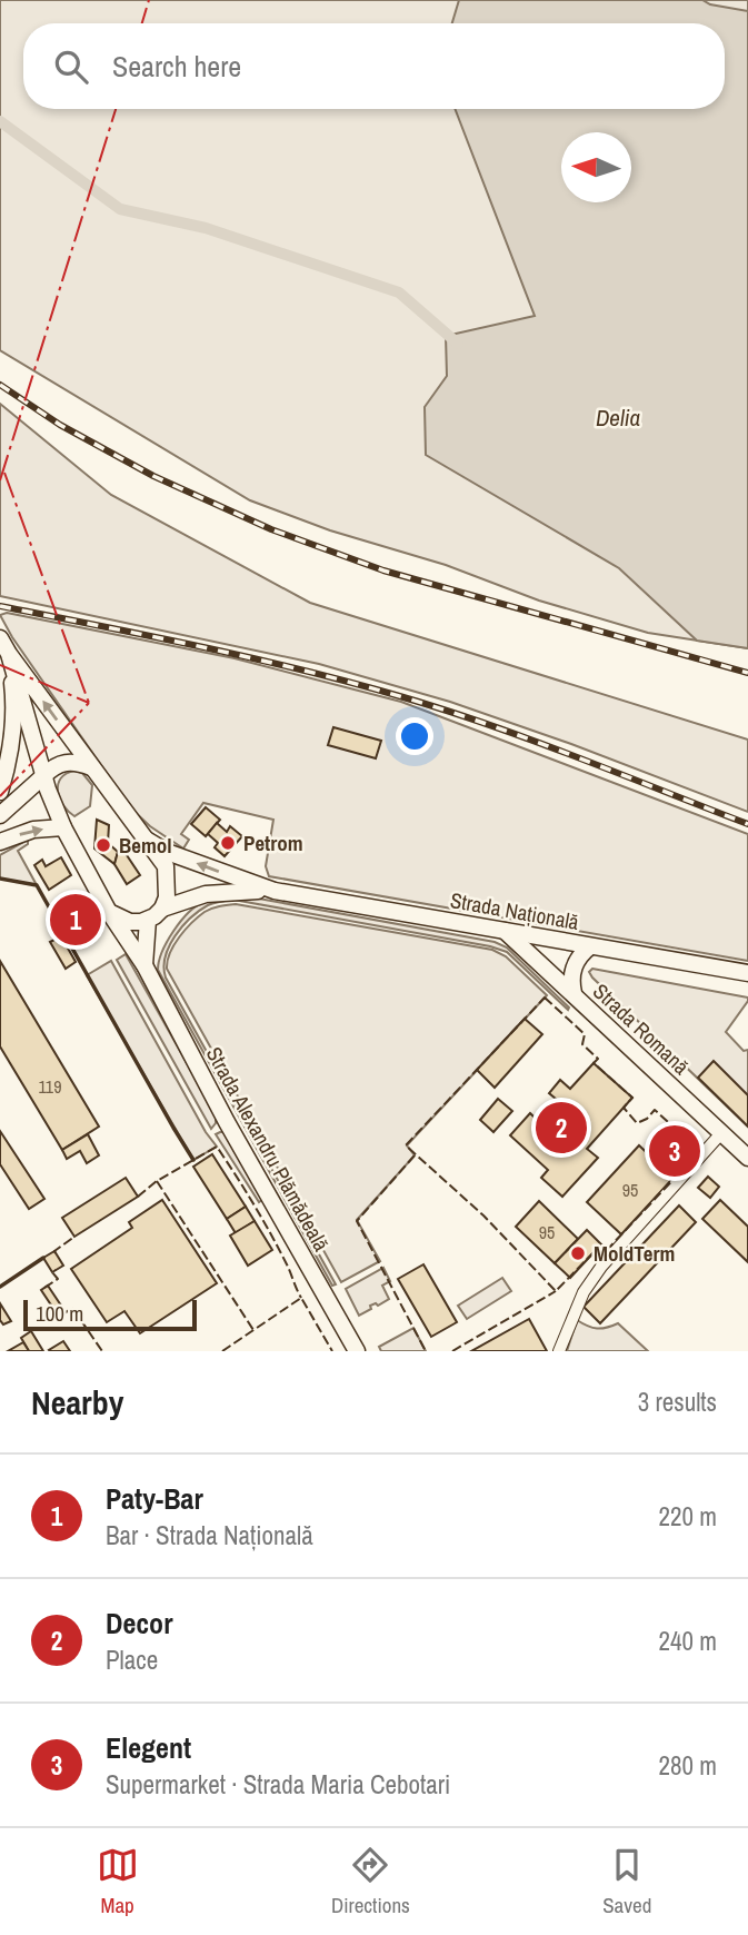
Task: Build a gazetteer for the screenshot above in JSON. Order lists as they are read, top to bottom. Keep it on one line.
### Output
{"streets":{"main road":["Strada Națională","Strada Romană","Strada Alexandru Plămădeală"]},"crossings":[["Strada Națională","Strada Romană"],["Strada Națională","Strada Alexandru Plămădeală"]],"water":["Delia"],"places":["Petrom","Bemol","MoldTerm"],"house_numbers":["119","95","95"],"scale_bar":"100 m","north":"left","page":{"search":"Search here","pins":["1","2","3"],"scale":"100 m","heading":["Nearby","3 results"],"list":[{"mark":"1","name":"Paty-Bar","note":"Bar · Strada Națională","value":"220 m"},{"mark":"2","name":"Decor","note":"Place","value":"240 m"},{"mark":"3","name":"Elegent","note":"Supermarket · Strada Maria Cebotari","value":"280 m"}],"nav":["Map","Directions","Saved"]}}
